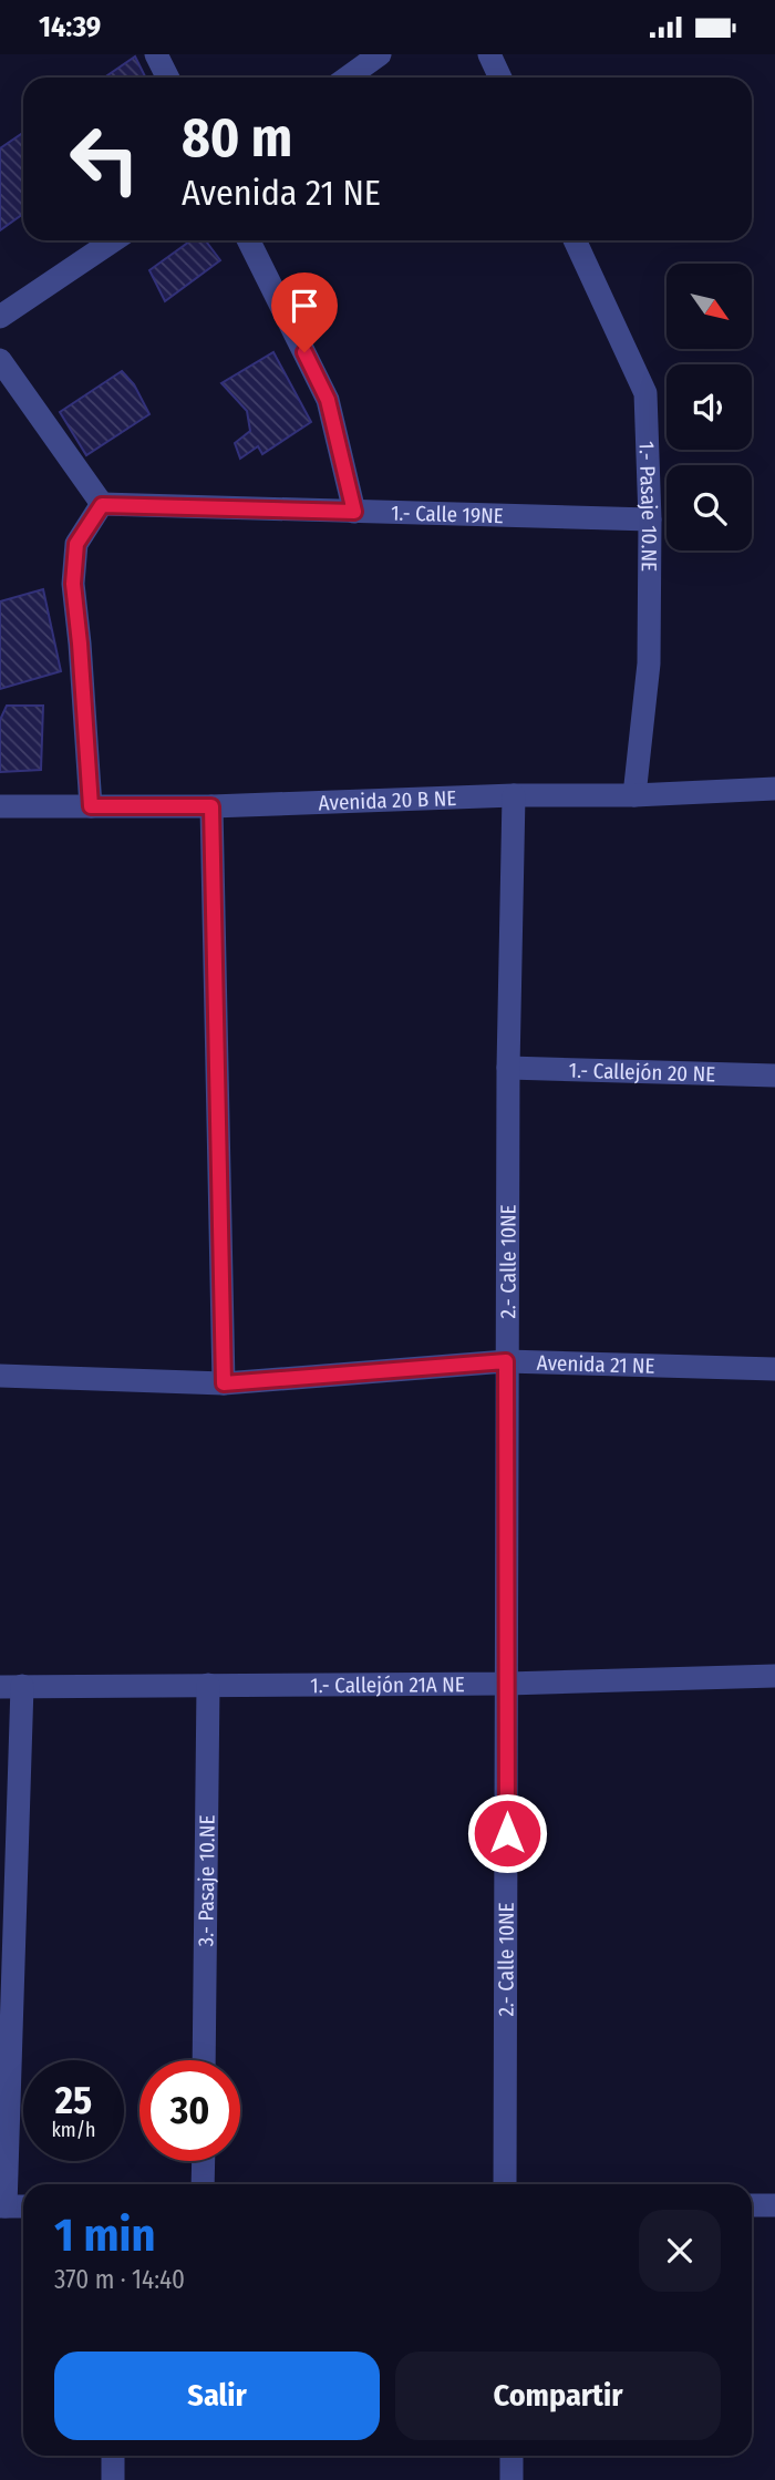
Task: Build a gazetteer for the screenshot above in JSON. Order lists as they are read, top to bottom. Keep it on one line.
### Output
{"streets":{"street":["1.- Pasaje 10.NE","1.- Calle 19NE","Avenida 20 B NE","1.- Callejón 20 NE","2.- Calle 10NE","Avenida 21 NE","1.- Callejón 21A NE","3.- Pasaje 10.NE"]},"crossings":[["1.- Pasaje 10.NE","1.- Calle 19NE"],["1.- Pasaje 10.NE","Avenida 20 B NE"],["Avenida 20 B NE","2.- Calle 10NE"],["1.- Callejón 20 NE","2.- Calle 10NE"],["2.- Calle 10NE","Avenida 21 NE"],["2.- Calle 10NE","1.- Callejón 21A NE"],["1.- Callejón 21A NE","3.- Pasaje 10.NE"]],"north":"bottom right","page":{"status":"14:39","turn":["80 m","Avenida 21 NE"],"speed":"25 km/h","limit":"30","heading":["1 min","370 m · 14:40"],"buttons":["Salir","Compartir"]}}
